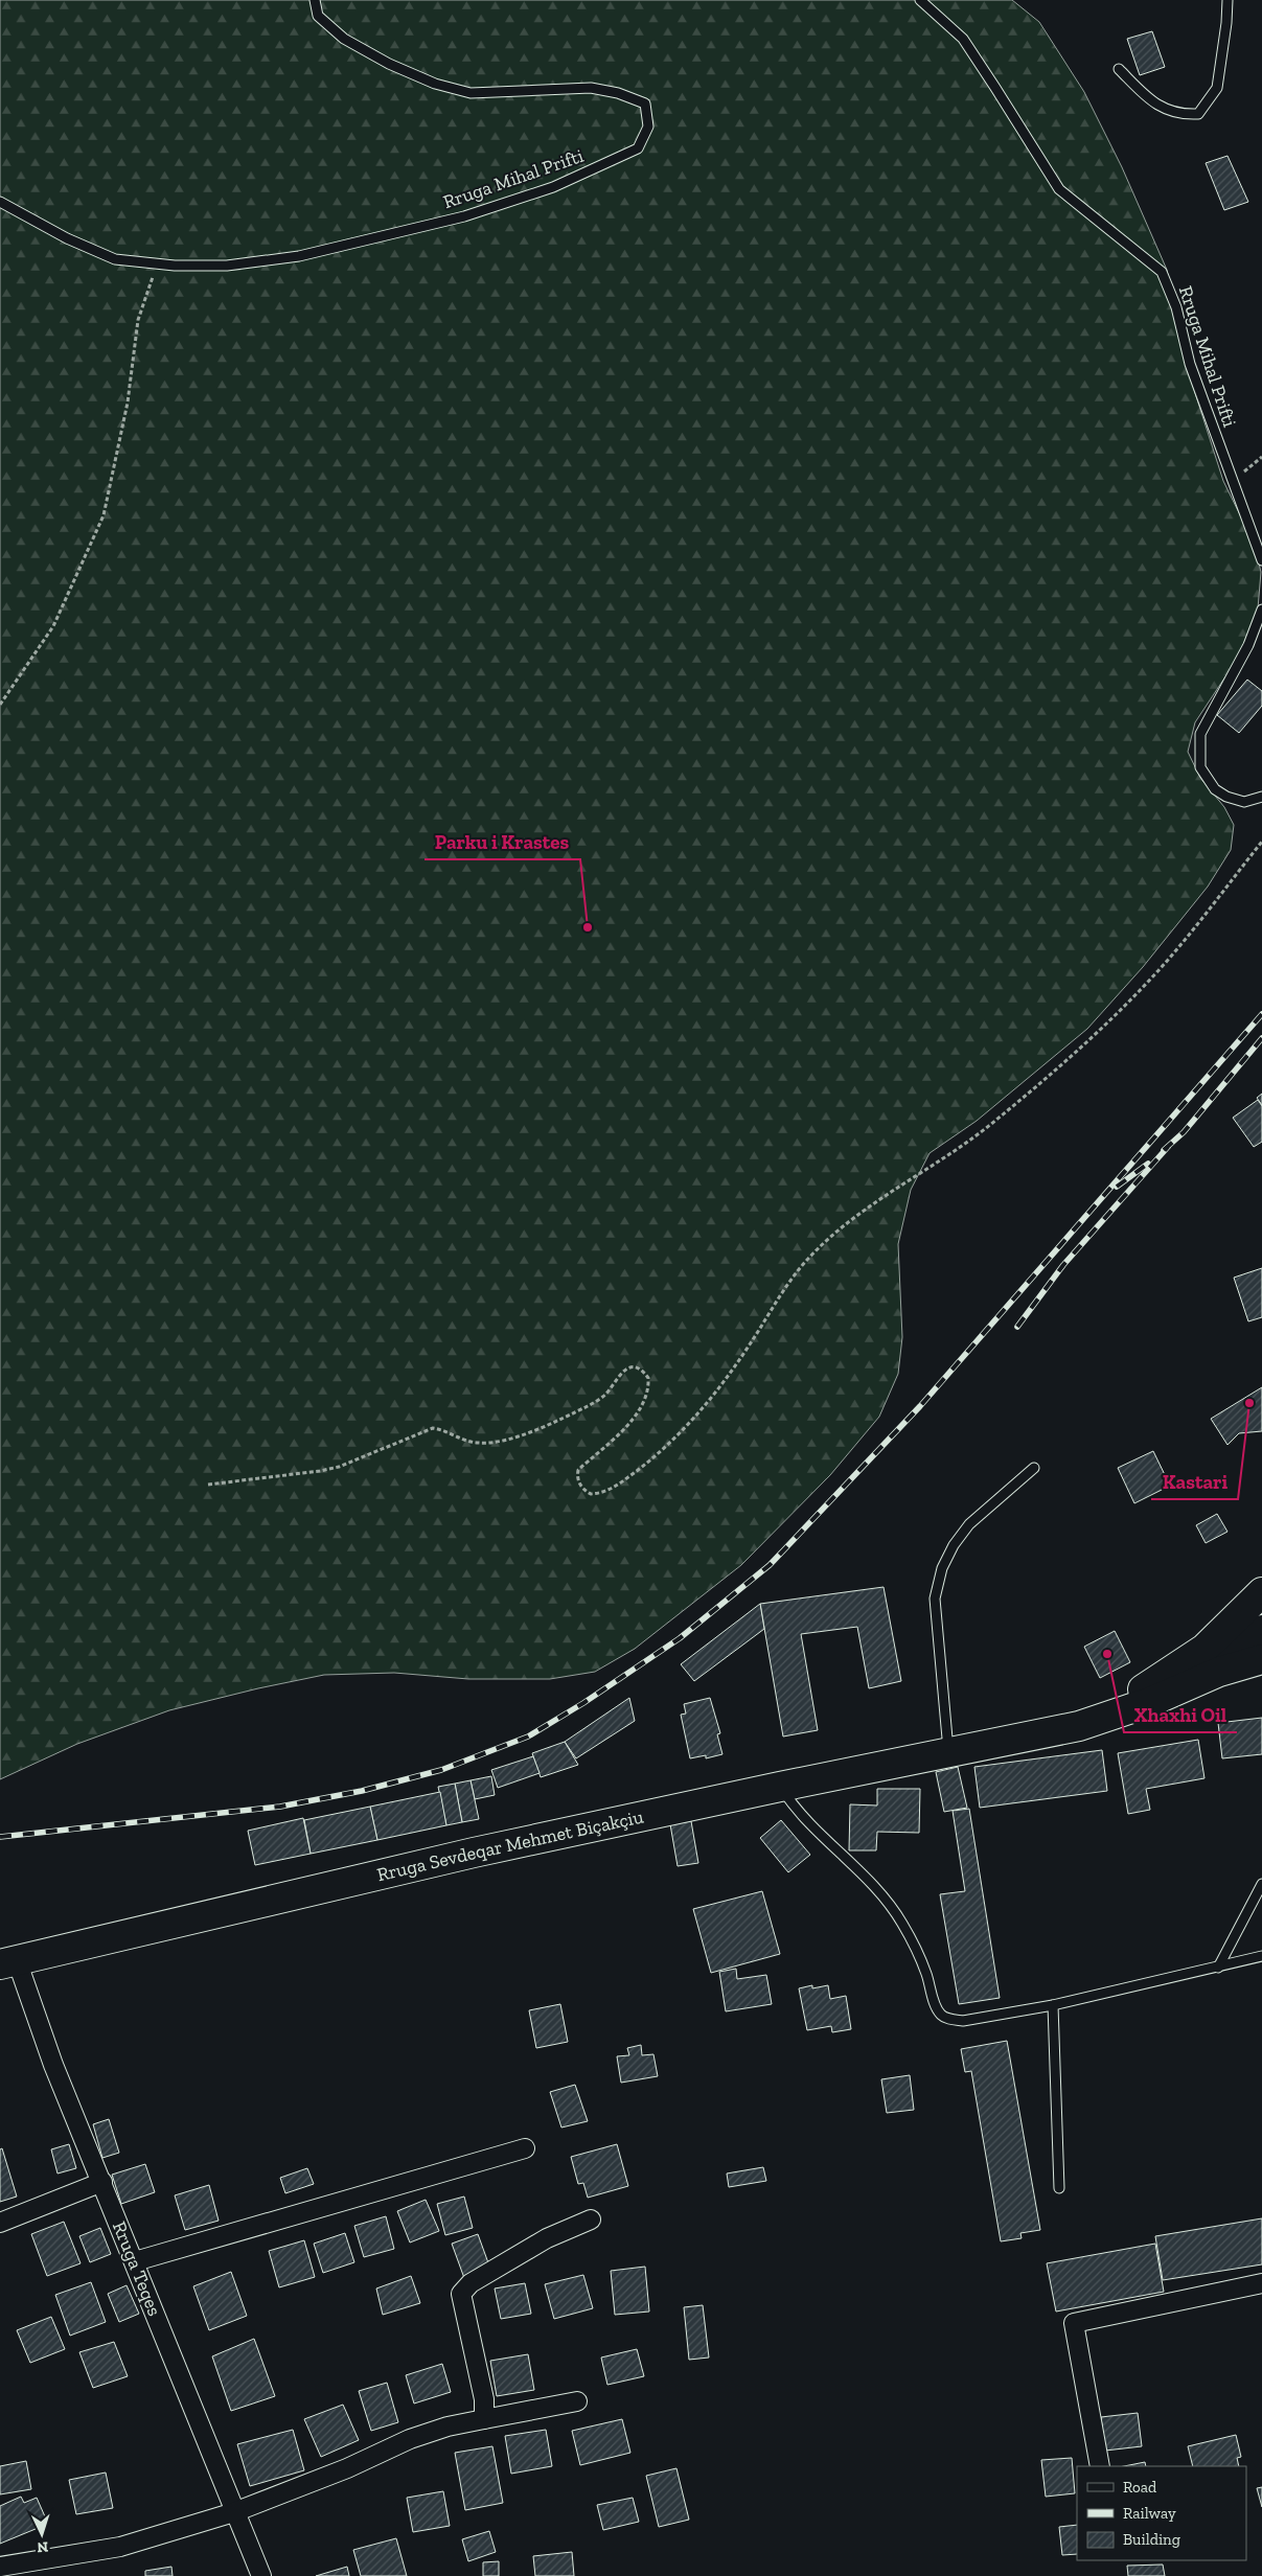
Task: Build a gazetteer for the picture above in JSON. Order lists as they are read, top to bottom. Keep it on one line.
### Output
{"streets":{"main road":["Rruga Sevdeqar Mehmet Biçakçiu"],"street":["Rruga Teqes"],"lane":["Rruga Mihal Prifti"]},"crossings":[["Rruga Sevdeqar Mehmet Biçakçiu","Rruga Teqes"]],"places":["Parku i Krastes","Kastari","Xhaxhi Oil"],"legend":["Road","Railway","Building"],"north":"bottom"}
